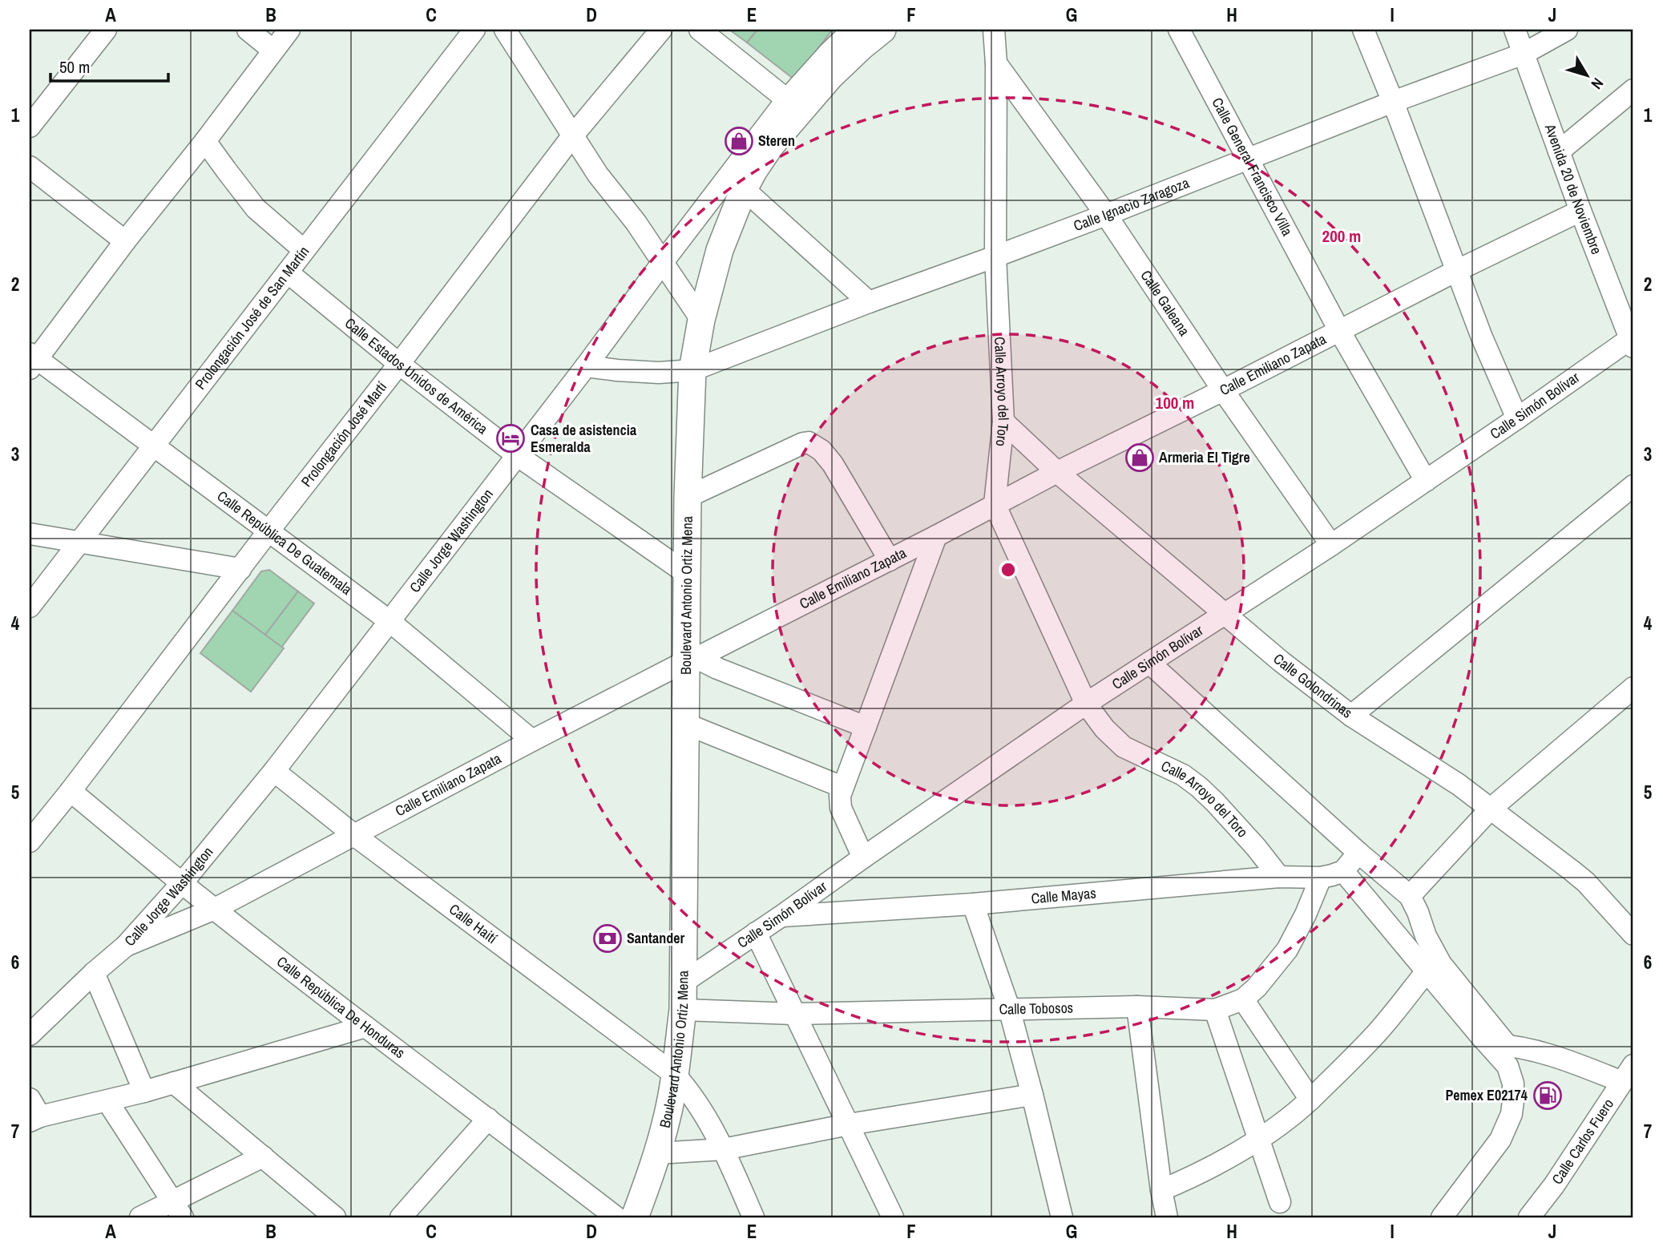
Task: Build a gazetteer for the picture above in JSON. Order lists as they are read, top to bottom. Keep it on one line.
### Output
{"streets":{"main road":["Boulevard Antonio Ortiz Mena"],"street":["Calle General Francisco Villa","Avenida 20 de Noviembre","Calle Ignacio Zaragoza","Calle Galeana","Prolongación José de San Martín","Calle Emiliano Zapata","Calle Estados Unidos de América","Calle Arroyo del Toro","Calle Simón Bolívar","Prolongación José Martí","Calle Jorge Washington","Calle República De Guatemala","Calle Golondrinas","Calle Mayas","Calle Haití","Calle República De Honduras","Calle Tobosos","Calle Carlos Fuero"]},"crossings":[["Calle General Francisco Villa","Calle Ignacio Zaragoza"],["Calle General Francisco Villa","Calle Emiliano Zapata"],["Calle General Francisco Villa","Calle Simón Bolívar"],["Avenida 20 de Noviembre","Calle Ignacio Zaragoza"],["Avenida 20 de Noviembre","Calle Emiliano Zapata"],["Avenida 20 de Noviembre","Calle Simón Bolívar"],["Calle Ignacio Zaragoza","Calle Galeana"],["Calle Ignacio Zaragoza","Calle Arroyo del Toro"],["Calle Ignacio Zaragoza","Calle Jorge Washington"],["Calle Ignacio Zaragoza","Boulevard Antonio Ortiz Mena"],["Calle Galeana","Calle Emiliano Zapata"],["Calle Galeana","Calle Arroyo del Toro"],["Calle Galeana","Calle Simón Bolívar"],["Prolongación José de San Martín","Calle Estados Unidos de América"],["Prolongación José de San Martín","Calle República De Guatemala"],["Calle Emiliano Zapata","Calle Arroyo del Toro"],["Calle Emiliano Zapata","Calle Jorge Washington"],["Calle Emiliano Zapata","Calle República De Guatemala"],["Calle Emiliano Zapata","Boulevard Antonio Ortiz Mena"],["Calle Emiliano Zapata","Calle Golondrinas"],["Calle Emiliano Zapata","Calle Haití"],["Calle Emiliano Zapata","Calle República De Honduras"],["Calle Estados Unidos de América","Prolongación José Martí"],["Calle Estados Unidos de América","Calle Jorge Washington"],["Calle Estados Unidos de América","Boulevard Antonio Ortiz Mena"],["Calle Arroyo del Toro","Calle Simón Bolívar"],["Calle Arroyo del Toro","Calle Golondrinas"],["Calle Arroyo del Toro","Calle Mayas"],["Calle Simón Bolívar","Boulevard Antonio Ortiz Mena"],["Calle Simón Bolívar","Calle Golondrinas"],["Calle Simón Bolívar","Calle Mayas"],["Prolongación José Martí","Calle República De Guatemala"],["Prolongación José Martí","Calle República De Honduras"],["Calle Jorge Washington","Calle República De Guatemala"],["Calle Jorge Washington","Boulevard Antonio Ortiz Mena"],["Calle Jorge Washington","Calle Haití"],["Calle Jorge Washington","Calle República De Honduras"],["Boulevard Antonio Ortiz Mena","Calle Haití"],["Boulevard Antonio Ortiz Mena","Calle Tobosos"],["Calle Mayas","Calle Tobosos"]],"places":{"shop":["Steren","Armeria El Tigre"],"hotel":["Casa de asistencia Esmeralda"],"bank":["Santander"],"fuel station":["Pemex E02174"]},"scale_bar":"50 m","north":"bottom right","grid":{"columns":["A","B","C","D","E","F","G","H","I","J"],"rows":["1","2","3","4","5","6","7"]},"rings":["200 m","100 m"]}
